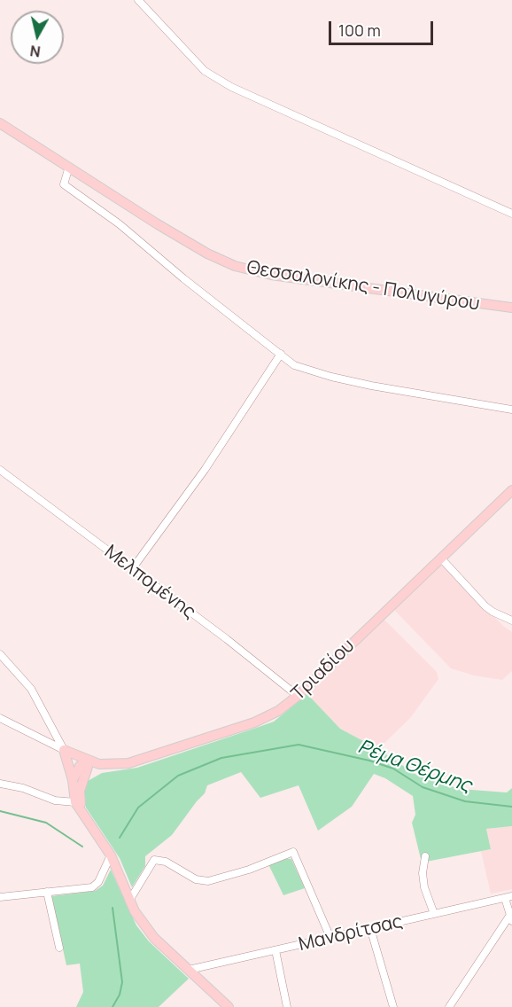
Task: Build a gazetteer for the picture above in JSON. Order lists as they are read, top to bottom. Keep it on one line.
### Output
{"streets":{"main road":["Θεσσαλονίκης - Πολυγύρου","Τριαδίου"],"street":["Μελπομένης","Μανδρίτσας"]},"crossings":[["Μελπομένης","Τριαδίου"]],"water":["Ρέμα Θέρμης"],"scale_bar":"100 m","north":"bottom"}
